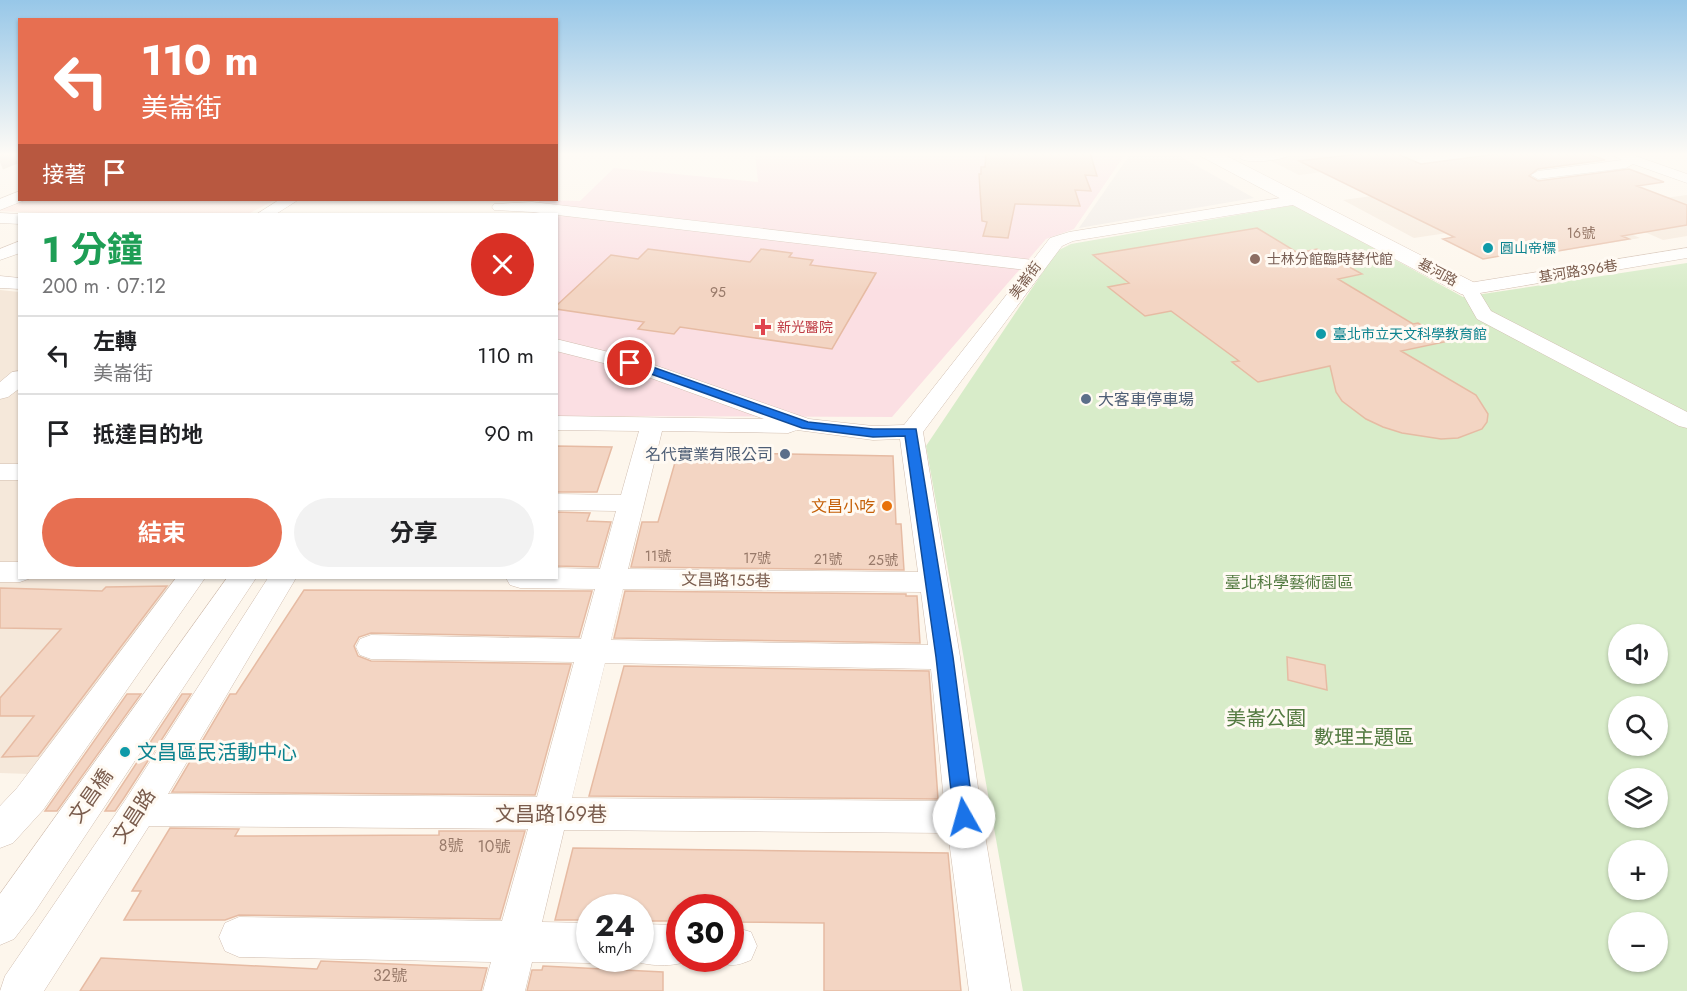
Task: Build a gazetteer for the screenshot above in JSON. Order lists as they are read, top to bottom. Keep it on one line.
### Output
{"streets":{"street":["基河路396巷","基河路","美崙街","文昌路155巷","文昌橋","文昌路169巷","文昌路"]},"crossings":[["基河路396巷","基河路"],["基河路","美崙街"],["文昌路169巷","文昌路"]],"parks":["臺北科學藝術園區","美崙公園","數理主題區"],"places":{"other":["圓山帝標","士林分館臨時替代館","臺北市立天文科學教育館","大客車停車場","名代實業有限公司","文昌小吃","文昌區民活動中心"],"health":["新光醫院"]},"house_numbers":["16號","95","11號","17號","21號","25號","8號","10號","32號"],"page":{"turn":["110 m","美崙街"],"then":"接著","heading":["1 分鐘","200 m · 07:12"],"list":[{"name":"左轉","note":"美崙街","value":"110 m"},{"name":"抵達目的地","value":"90 m"}],"buttons":["結束","分享"],"map_buttons":["+","−"],"speed":"24 km/h","limit":"30"}}
